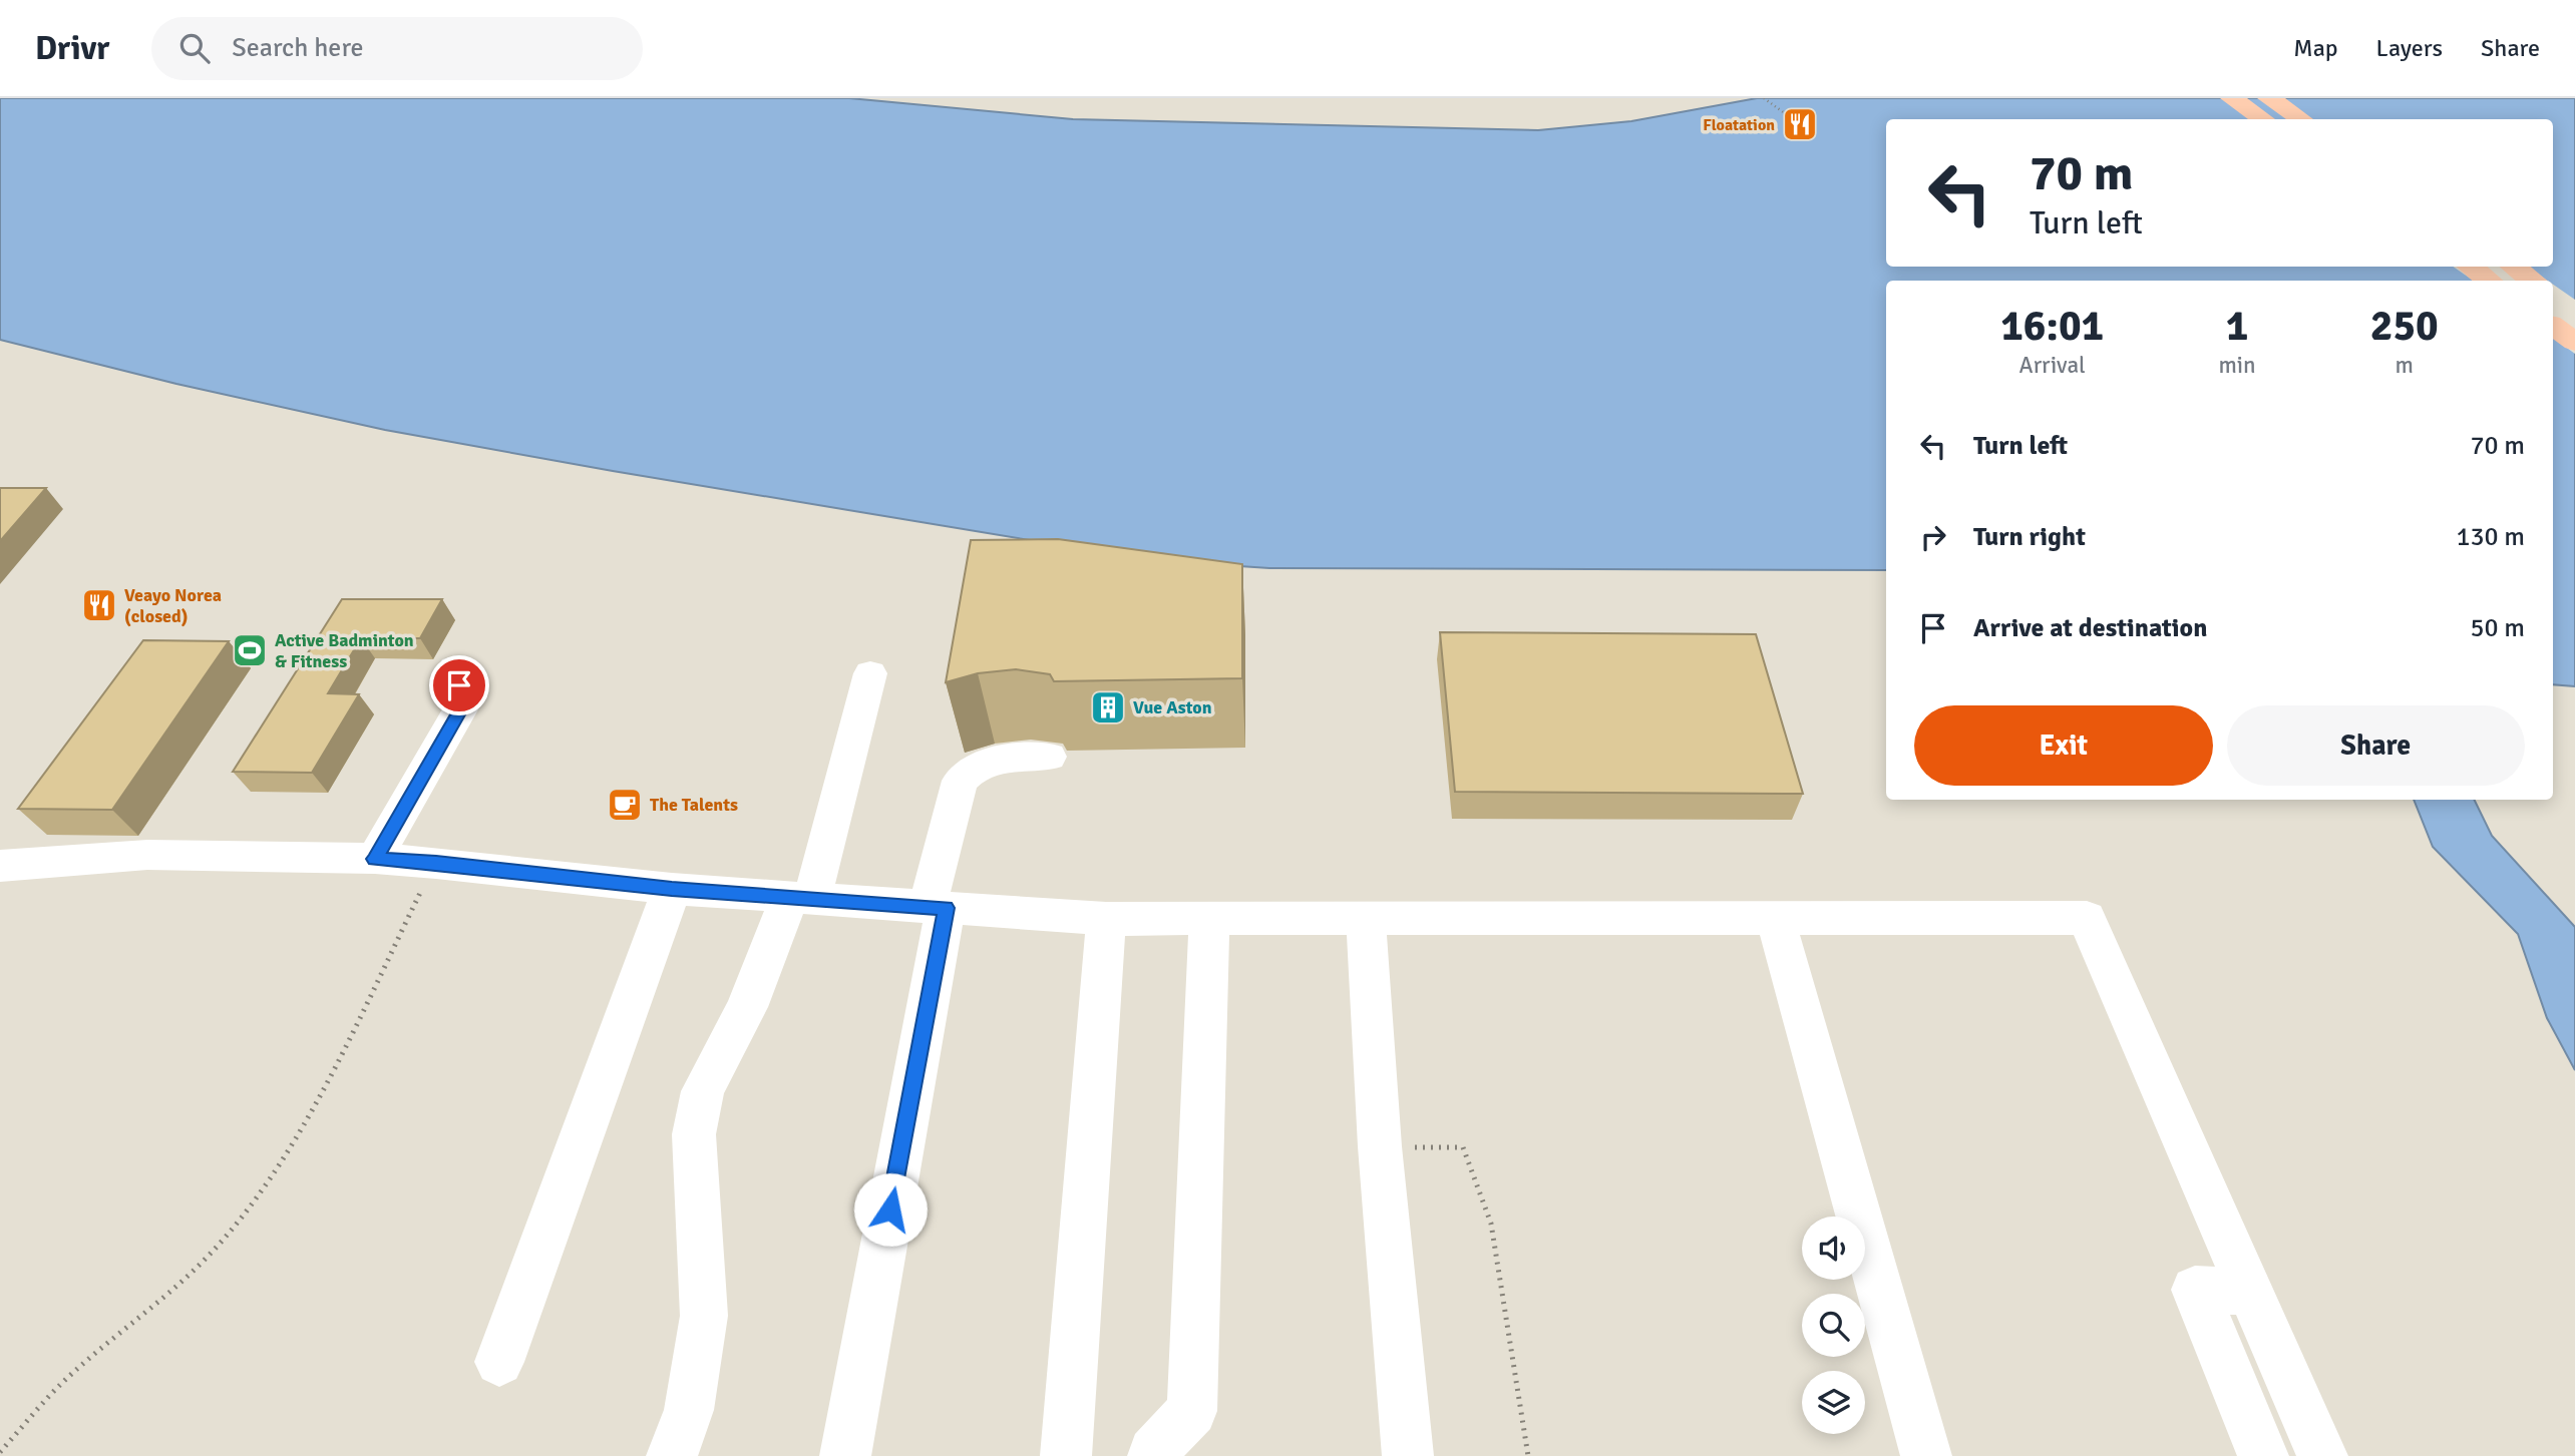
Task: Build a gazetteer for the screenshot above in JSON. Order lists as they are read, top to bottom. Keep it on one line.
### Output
{"places":{"restaurant":["Floatation","Veayo Norea (closed)"],"sports":["Active Badminton & Fitness"],"building":["Vue Aston"],"cafe":["The Talents"]},"page":{"header":"Drivr","search":"Search here","nav":["Map","Layers","Share"],"turn":["70 m","Turn left"],"eta":["16:01","Arrival","1","min","250","m"],"list":[{"name":"Turn left","value":"70 m"},{"name":"Turn right","value":"130 m"},{"name":"Arrive at destination","value":"50 m"}],"buttons":["Exit","Share"]}}
